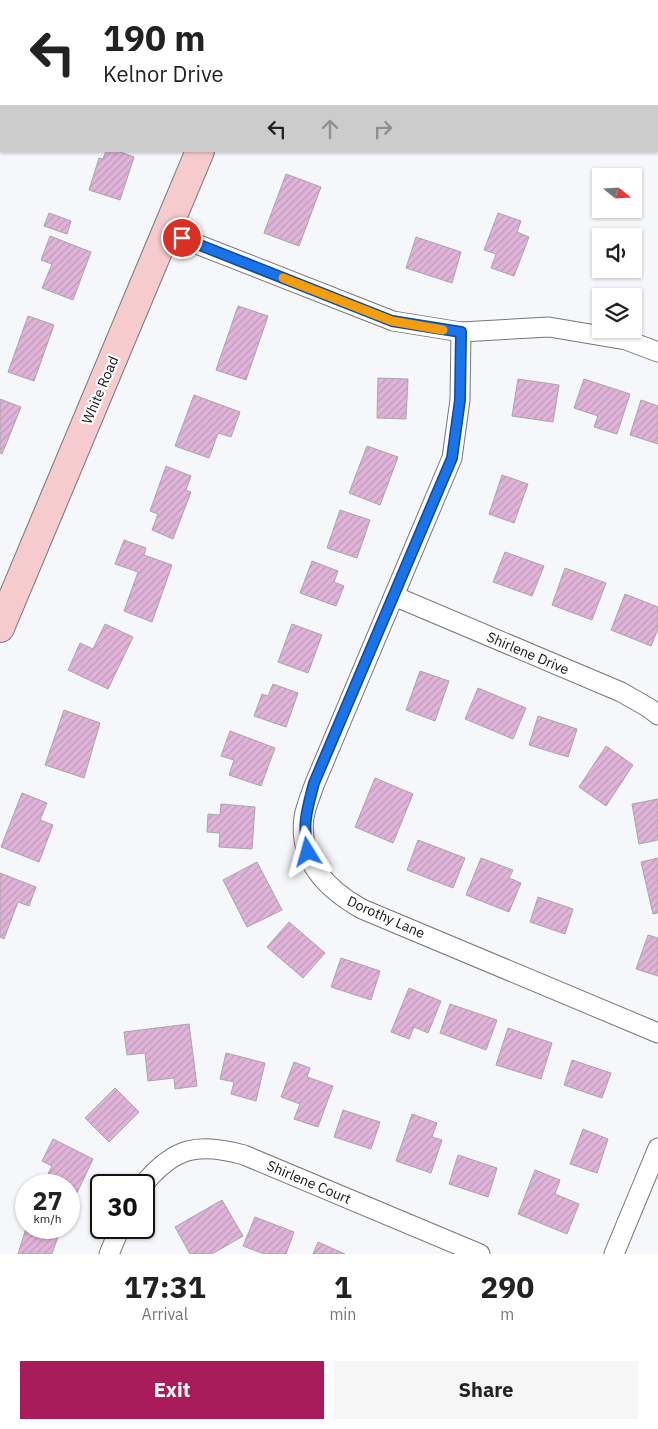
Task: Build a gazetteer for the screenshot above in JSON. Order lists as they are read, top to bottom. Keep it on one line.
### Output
{"streets":{"street":["White Road","Shirlene Drive","Dorothy Lane","Shirlene Court"]},"crossings":[["Shirlene Drive","Dorothy Lane"]],"north":"right","page":{"turn":["190 m","Kelnor Drive"],"speed":"27 km/h","limit":"30","eta":["17:31","Arrival","1","min","290","m"],"buttons":["Exit","Share"]}}
